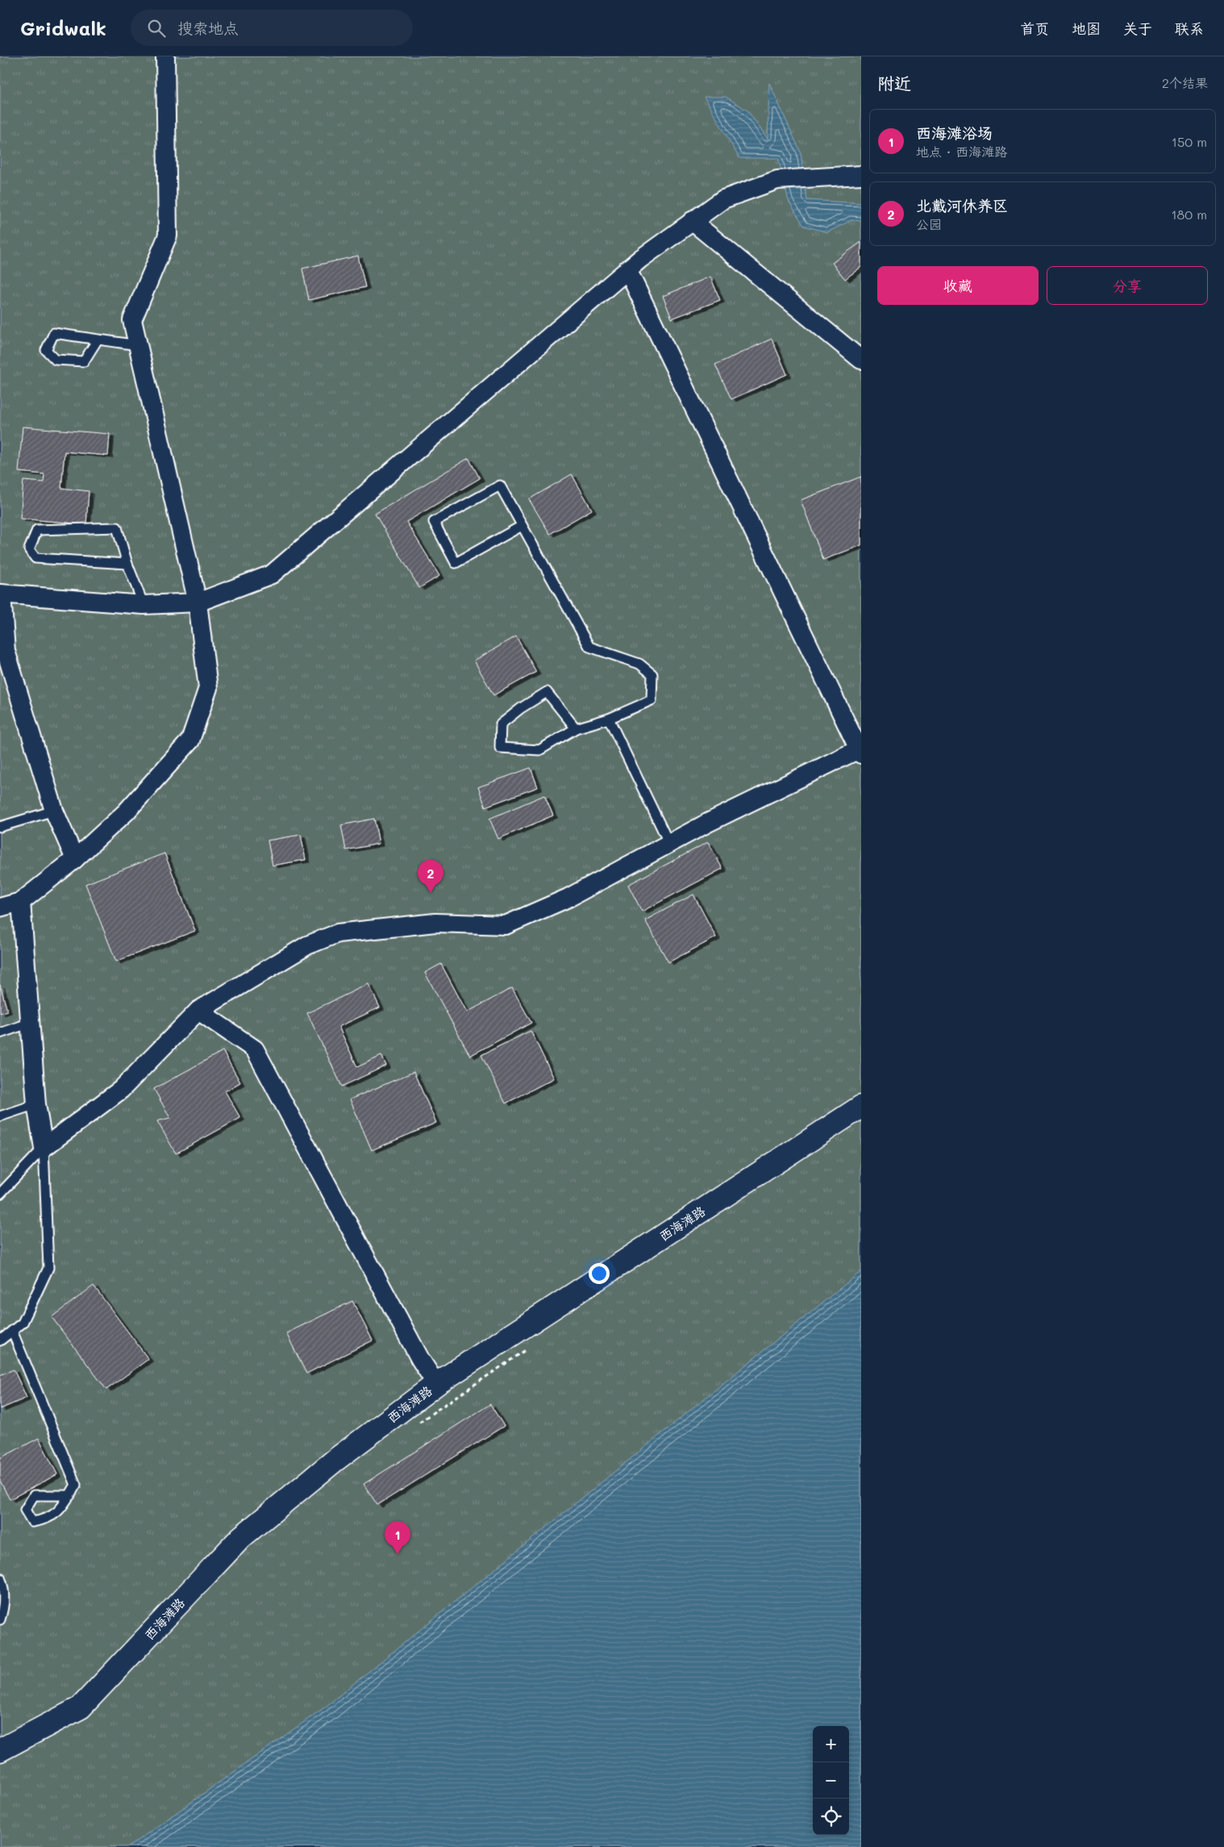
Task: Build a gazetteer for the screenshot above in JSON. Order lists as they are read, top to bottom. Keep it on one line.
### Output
{"streets":{"main road":["西海滩路"]},"page":{"header":"Gridwalk","search":"搜索地点","nav":["首页","地图","关于","联系"],"heading":["附近","2个结果"],"list":[{"mark":"1","name":"西海滩浴场","note":"地点 · 西海滩路","value":"150 m"},{"mark":"2","name":"北戴河休养区","note":"公园","value":"180 m"}],"buttons":["收藏","分享"],"pins":["2","1"],"map_buttons":["+","−"]}}
